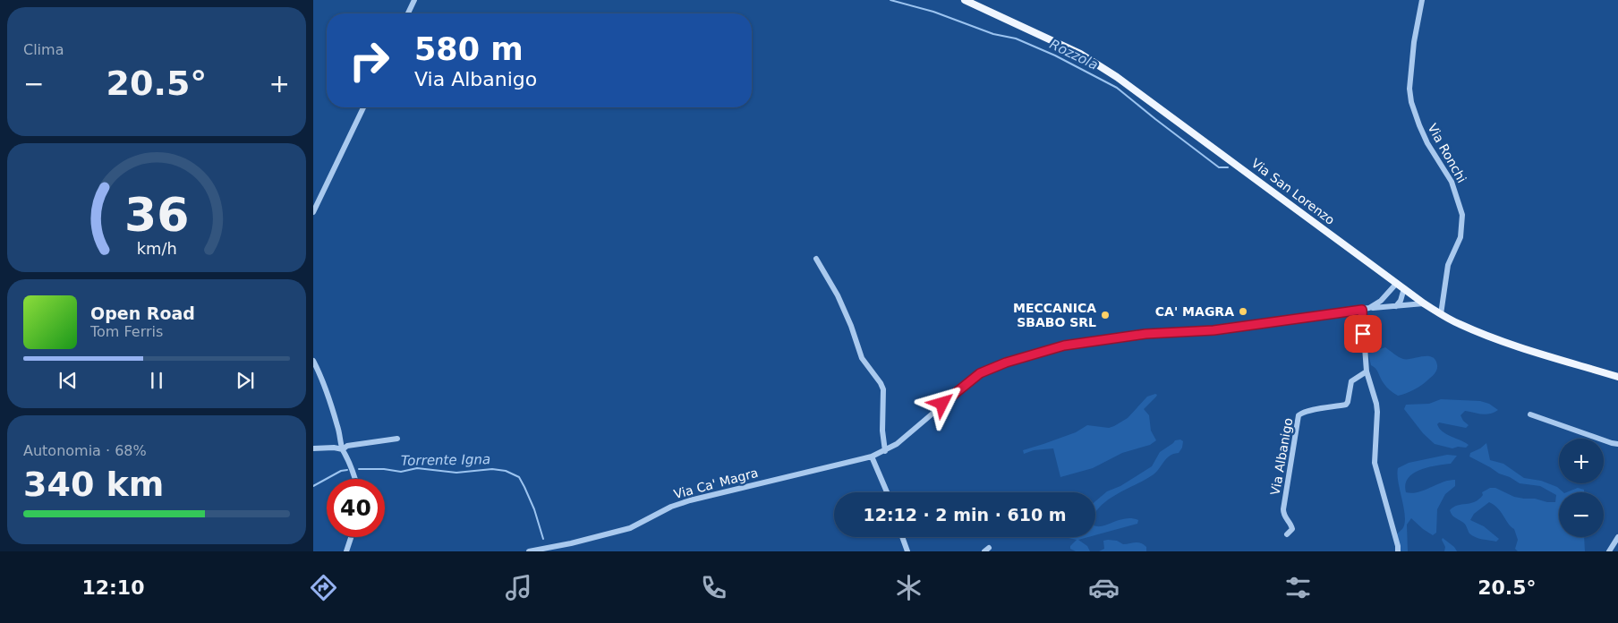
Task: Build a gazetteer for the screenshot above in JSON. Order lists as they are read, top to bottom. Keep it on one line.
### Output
{"streets":{"main road":["Via San Lorenzo"],"street":["Via Ronchi","Via Albanigo","Via Ca' Magra"]},"crossings":[["Via Ronchi","Via San Lorenzo"],["Via San Lorenzo","Via Ca' Magra"]],"water":["Rozzola","Torrente Igna"],"places":["CA' MAGRA","MECCANICA SBABO SRL"],"page":{"tile":["Clima",["Autonomia · 68%","340 km"]],"turn":["580 m","Via Albanigo"],"heat":["−","20.5°","+"],"song":["Open Road","Tom Ferris"],"map_buttons":["+","−"],"limit":"40","trip":"12:12 · 2 min · 610 m","tabs":["12:10","20.5°"],"gauge":["36","km/h"]}}
